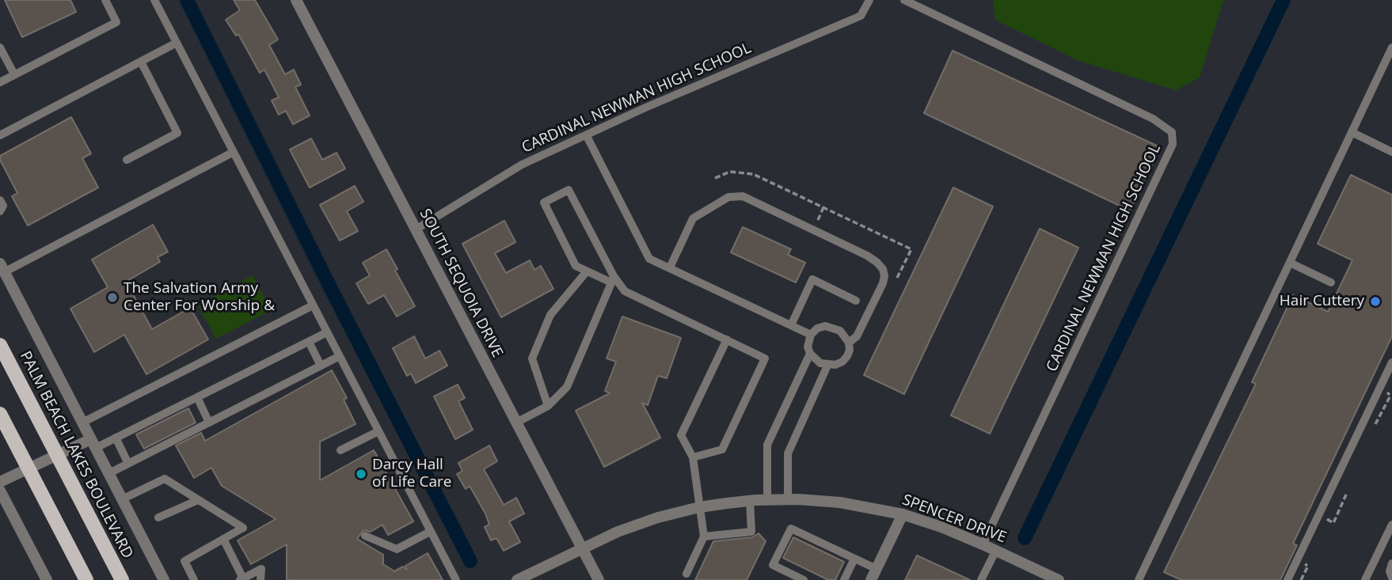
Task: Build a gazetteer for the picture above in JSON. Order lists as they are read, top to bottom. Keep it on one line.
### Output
{"streets":{"main road":["PALM BEACH LAKES BOULEVARD"],"street":["SOUTH SEQUOIA DRIVE","SPENCER DRIVE"],"lane":["CARDINAL NEWMAN HIGH SCHOOL"]},"crossings":[["CARDINAL NEWMAN HIGH SCHOOL","SOUTH SEQUOIA DRIVE"],["CARDINAL NEWMAN HIGH SCHOOL","SPENCER DRIVE"],["SOUTH SEQUOIA DRIVE","SPENCER DRIVE"]],"places":["The Salvation Army Center For Worship &","Hair Cuttery","Darcy Hall of Life Care"]}
